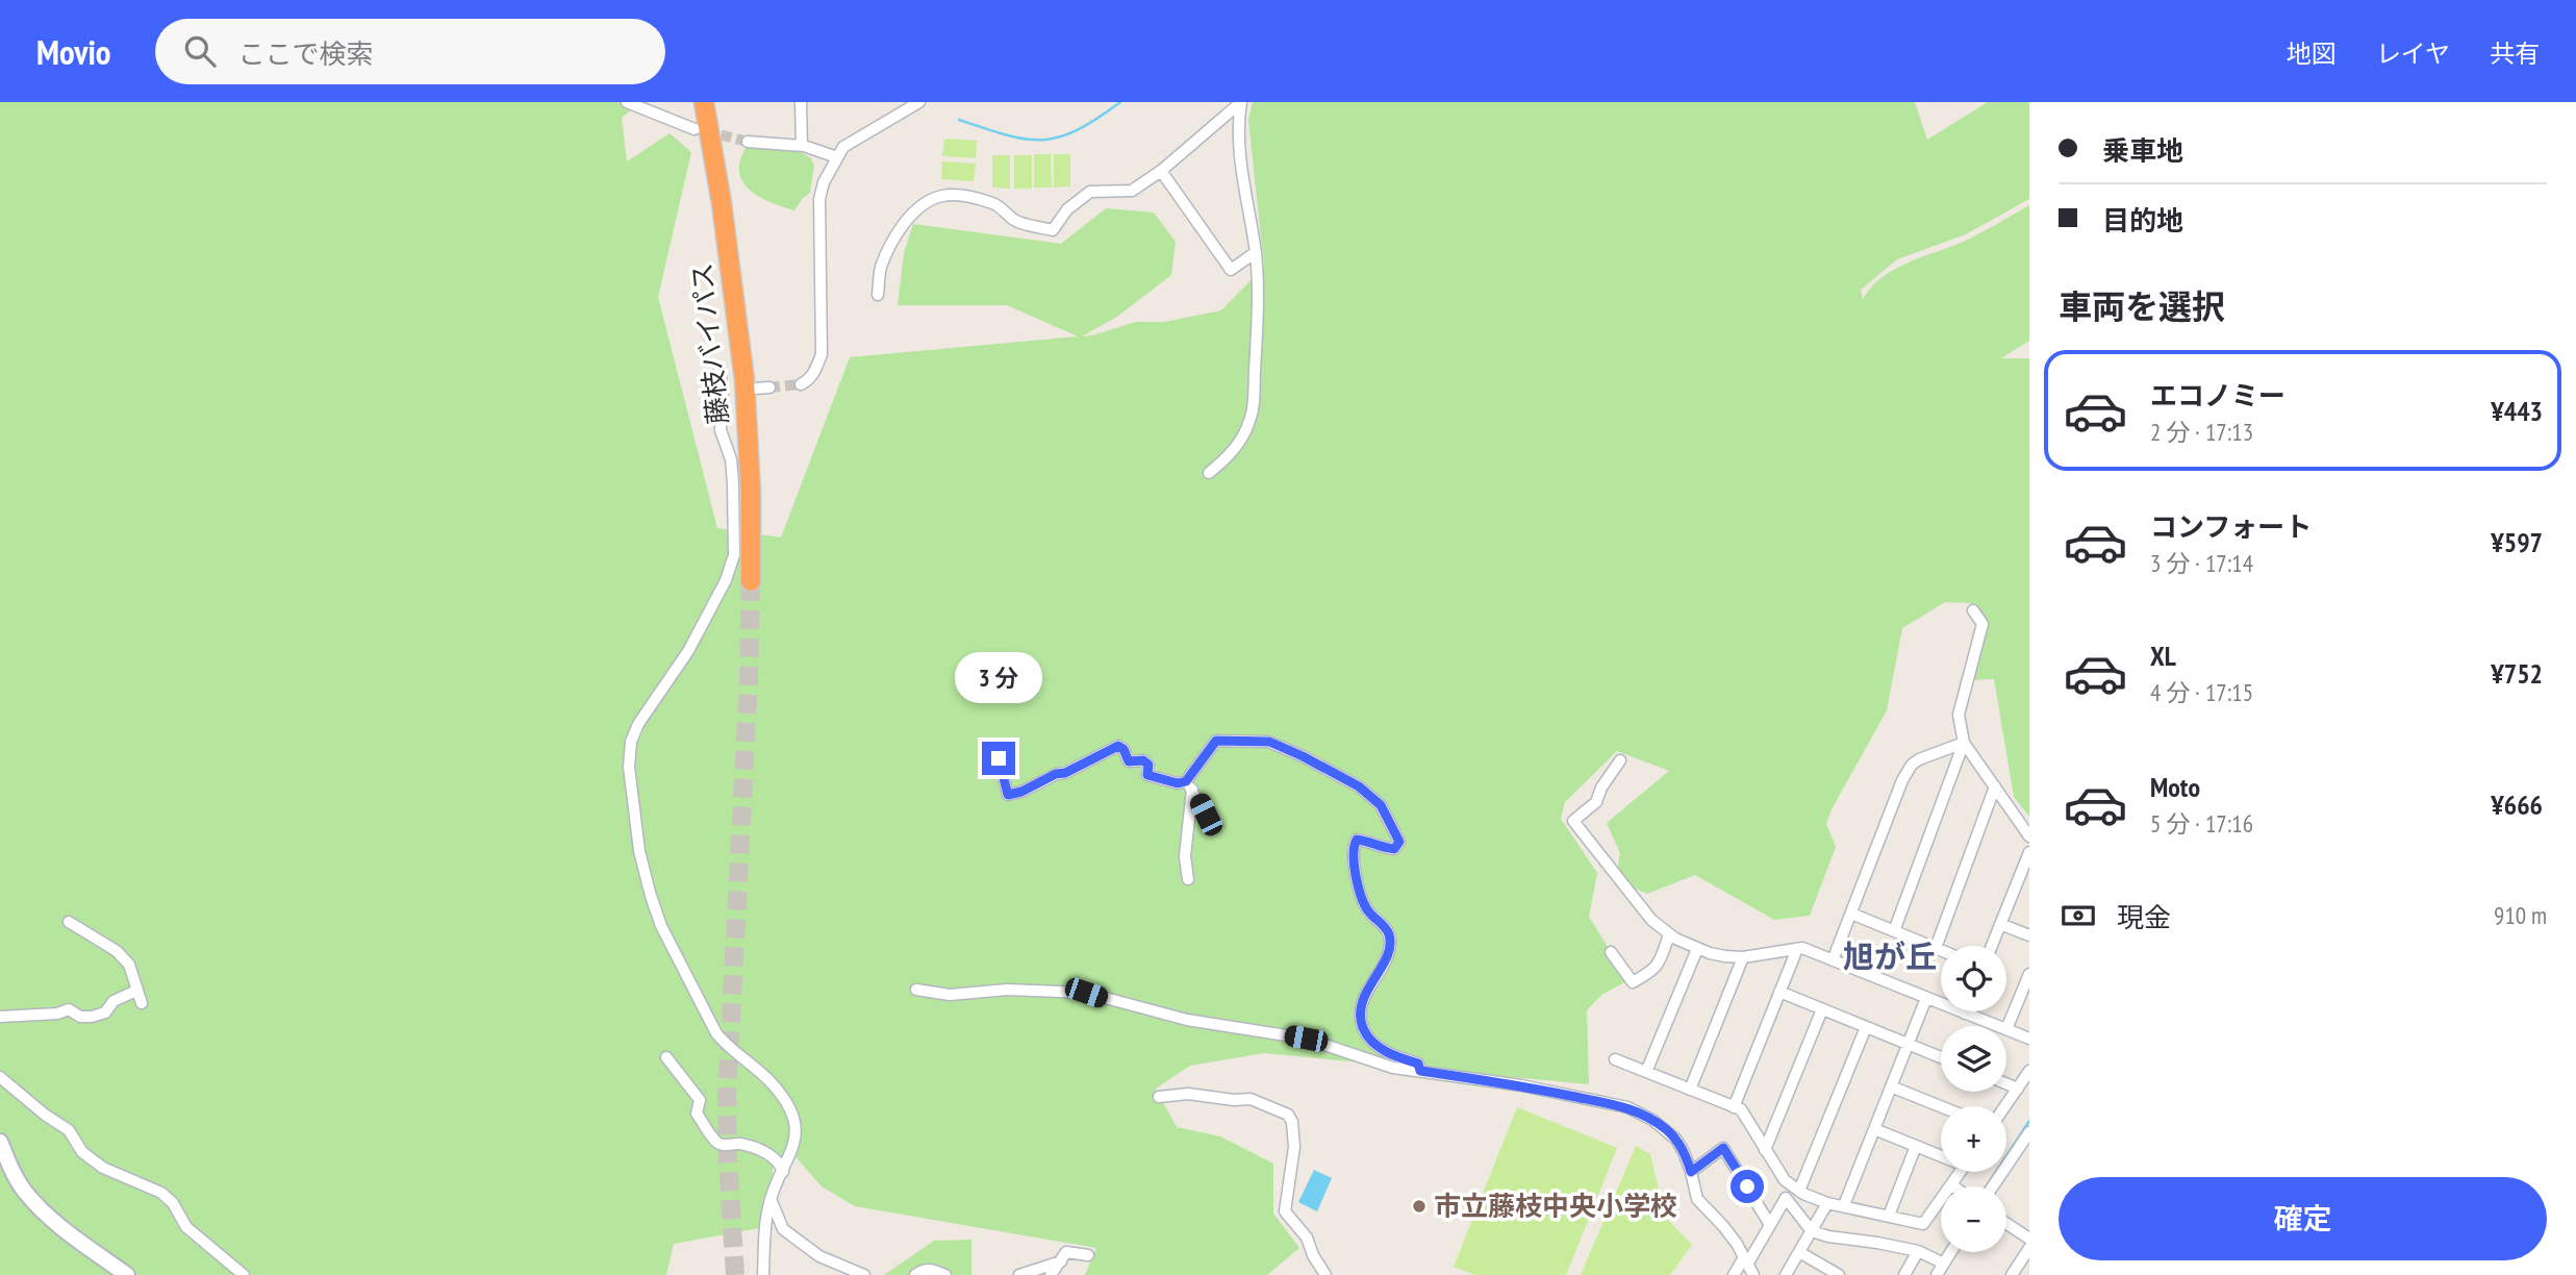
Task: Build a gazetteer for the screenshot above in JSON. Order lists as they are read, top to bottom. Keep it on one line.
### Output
{"streets":{"highway":["藤枝バイパス"]},"districts":["旭が丘"],"places":["市立藤枝中央小学校"],"page":{"header":"Movio","search":"ここで検索","nav":["地図","レイヤ","共有"],"banner":["乗車地","目的地"],"heading":"車両を選択","list":[{"name":"エコノミー","note":"2 分 · 17:13","value":"¥443"},{"name":"コンフォート","note":"3 分 · 17:14","value":"¥597"},{"name":"XL","note":"4 分 · 17:15","value":"¥752"},{"name":"Moto","note":"5 分 · 17:16","value":"¥666"}],"bubble":"3 分","pay":["現金","910 m"],"map_buttons":["+","−"],"buttons":"確定"}}
